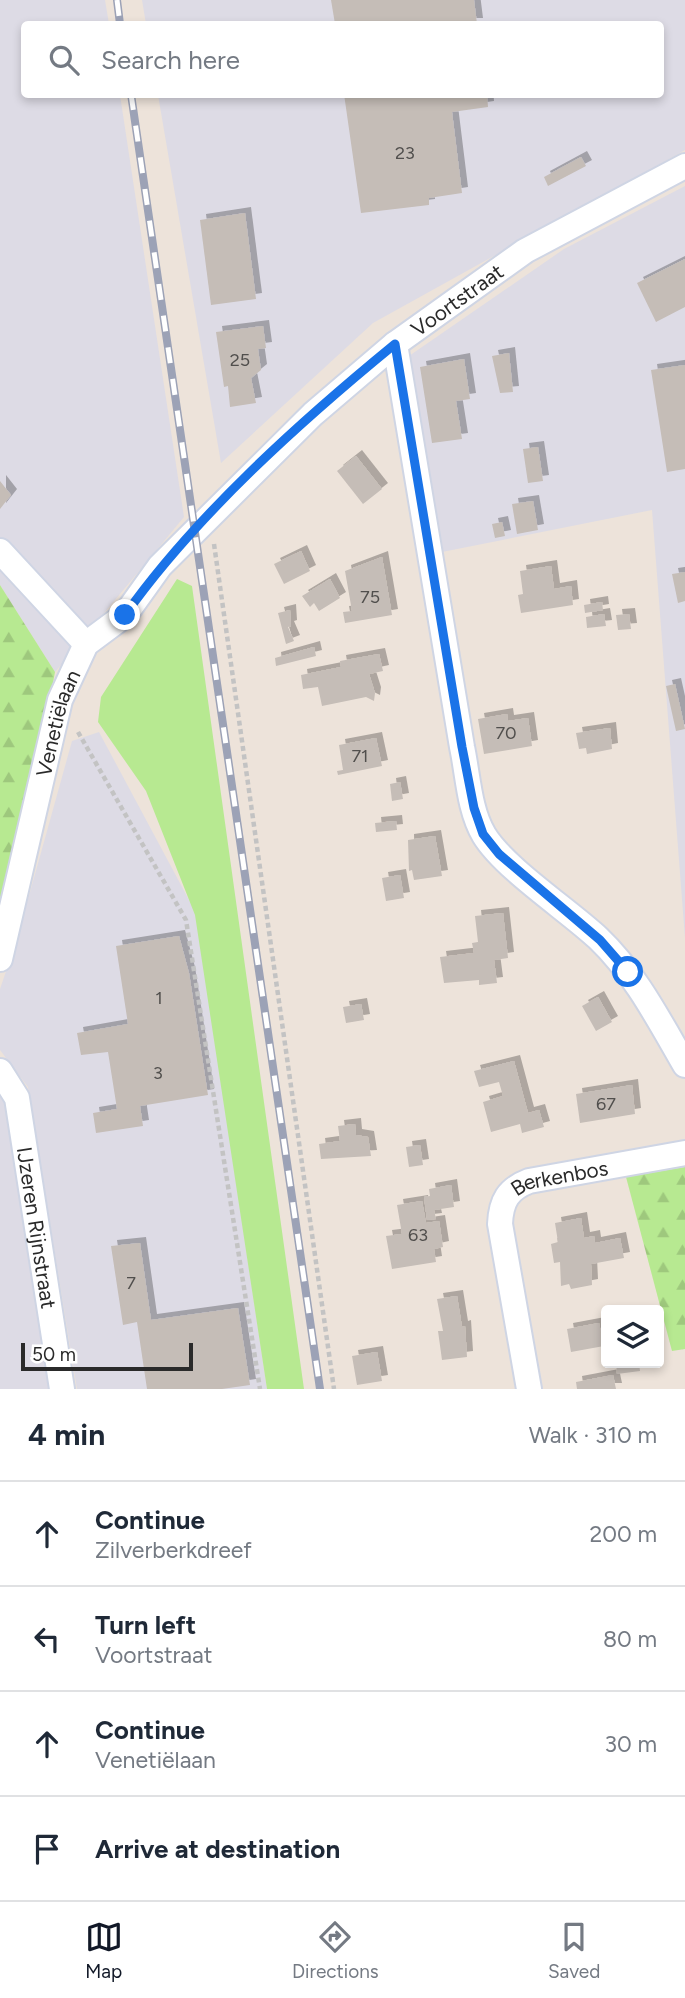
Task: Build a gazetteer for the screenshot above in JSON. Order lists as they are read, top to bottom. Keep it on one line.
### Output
{"streets":{"street":["Voortstraat","Venetiëlaan","Berkenbos","IJzeren Rijnstraat"]},"crossings":[["Voortstraat","Venetiëlaan"]],"house_numbers":["23","25","75","70","71","1","3","67","63","7"],"scale_bar":"50 m","page":{"search":"Search here","scale":"50 m","heading":["4 min","Walk · 310 m"],"list":[["Continue","Zilverberkdreef","200 m"],["Turn left","Voortstraat","80 m"],["Continue","Venetiëlaan","30 m"],"Arrive at destination"],"nav":["Map","Directions","Saved"]}}
